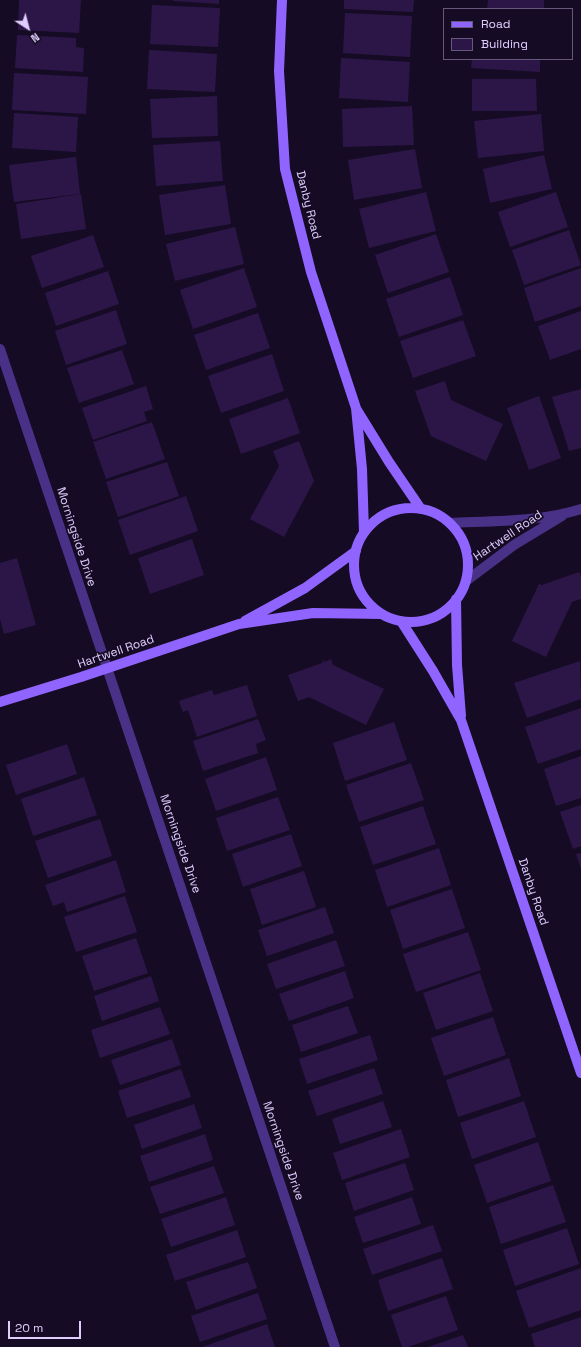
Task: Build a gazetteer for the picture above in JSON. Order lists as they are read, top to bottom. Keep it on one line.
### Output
{"streets":{"street":["Danby Road","Hartwell Road","Morningside Drive"]},"crossings":[["Danby Road","Hartwell Road"],["Hartwell Road","Morningside Drive"]],"legend":["Road","Building"],"scale_bar":"20 m","north":"bottom right"}
